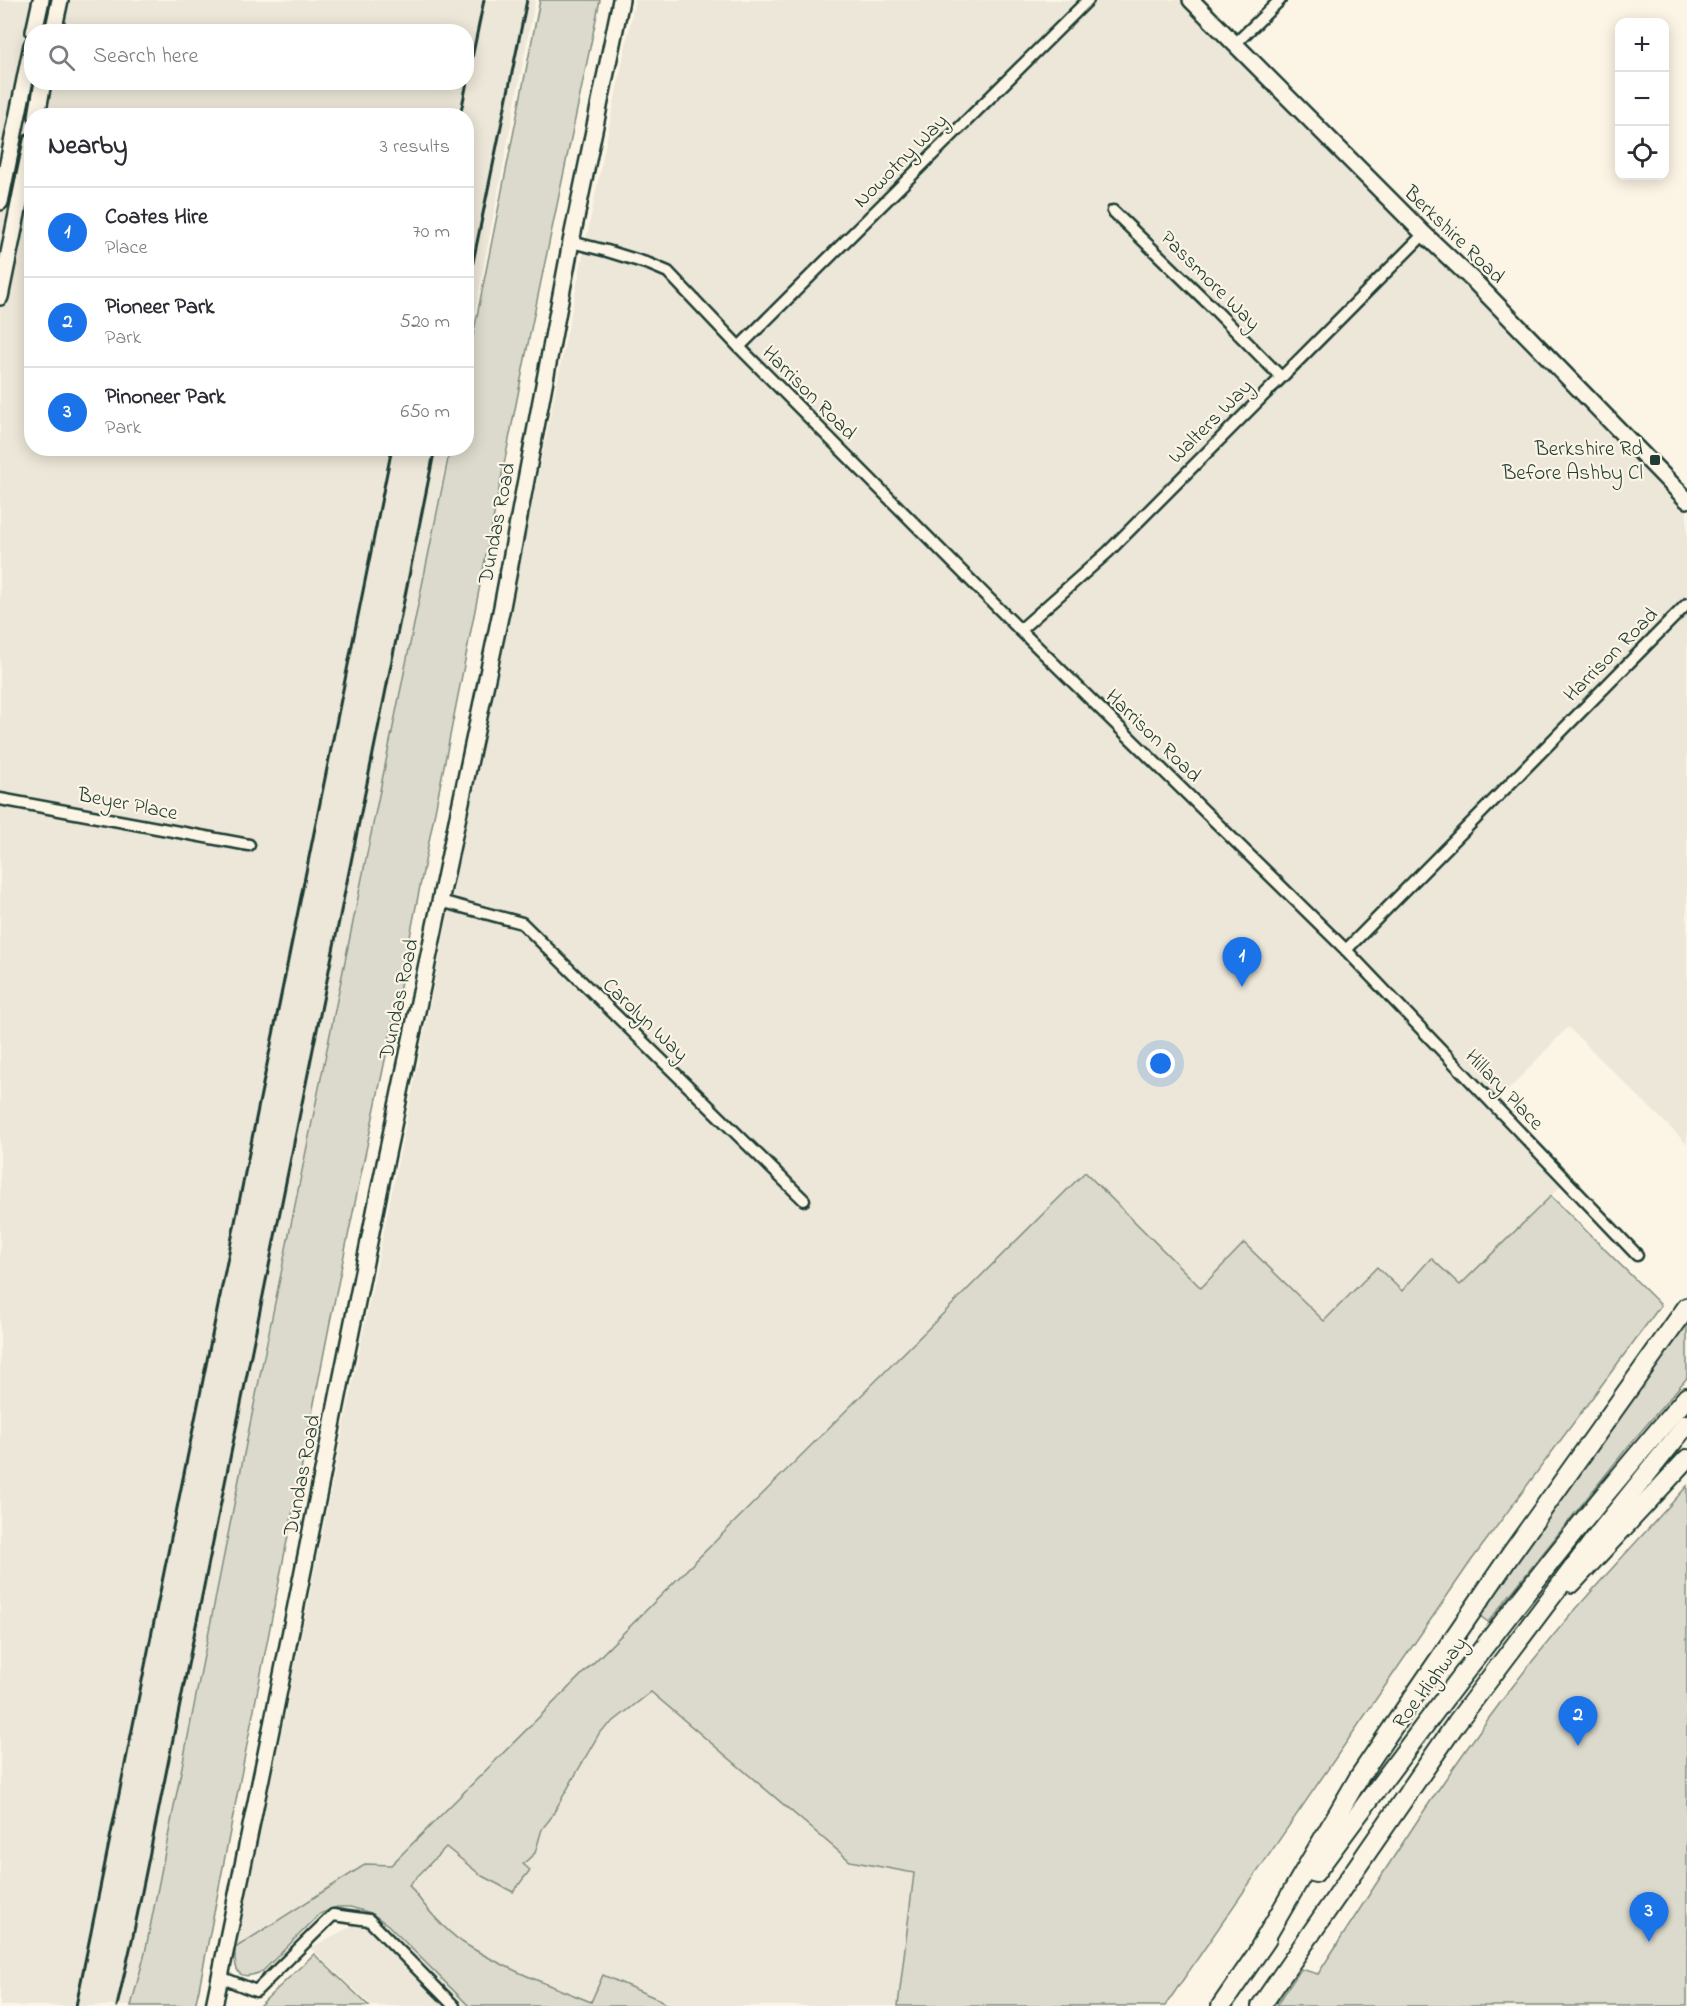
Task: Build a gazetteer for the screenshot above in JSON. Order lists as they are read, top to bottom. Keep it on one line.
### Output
{"streets":{"highway":["Roe Highway"],"main road":["Berkshire Road","Dundas Road"],"street":["Nowotny Way","Passmore Way","Harrison Road","Walters Way","Beyer Place","Carolyn Way","Hillary Place"]},"crossings":[["Nowotny Way","Harrison Road"],["Berkshire Road","Walters Way"],["Passmore Way","Walters Way"],["Harrison Road","Walters Way"],["Harrison Road","Dundas Road"],["Harrison Road","Hillary Place"],["Dundas Road","Carolyn Way"]],"places":{"transit":["Berkshire Rd Before Ashby Cl"]},"page":{"map_buttons":["+","−"],"search":"Search here","heading":["Nearby","3 results"],"list":[{"mark":"1","name":"Coates Hire","note":"Place","value":"70 m"},{"mark":"2","name":"Pioneer Park","note":"Park","value":"520 m"},{"mark":"3","name":"Pinoneer Park","note":"Park","value":"650 m"}],"pins":["1","2","3"]}}
